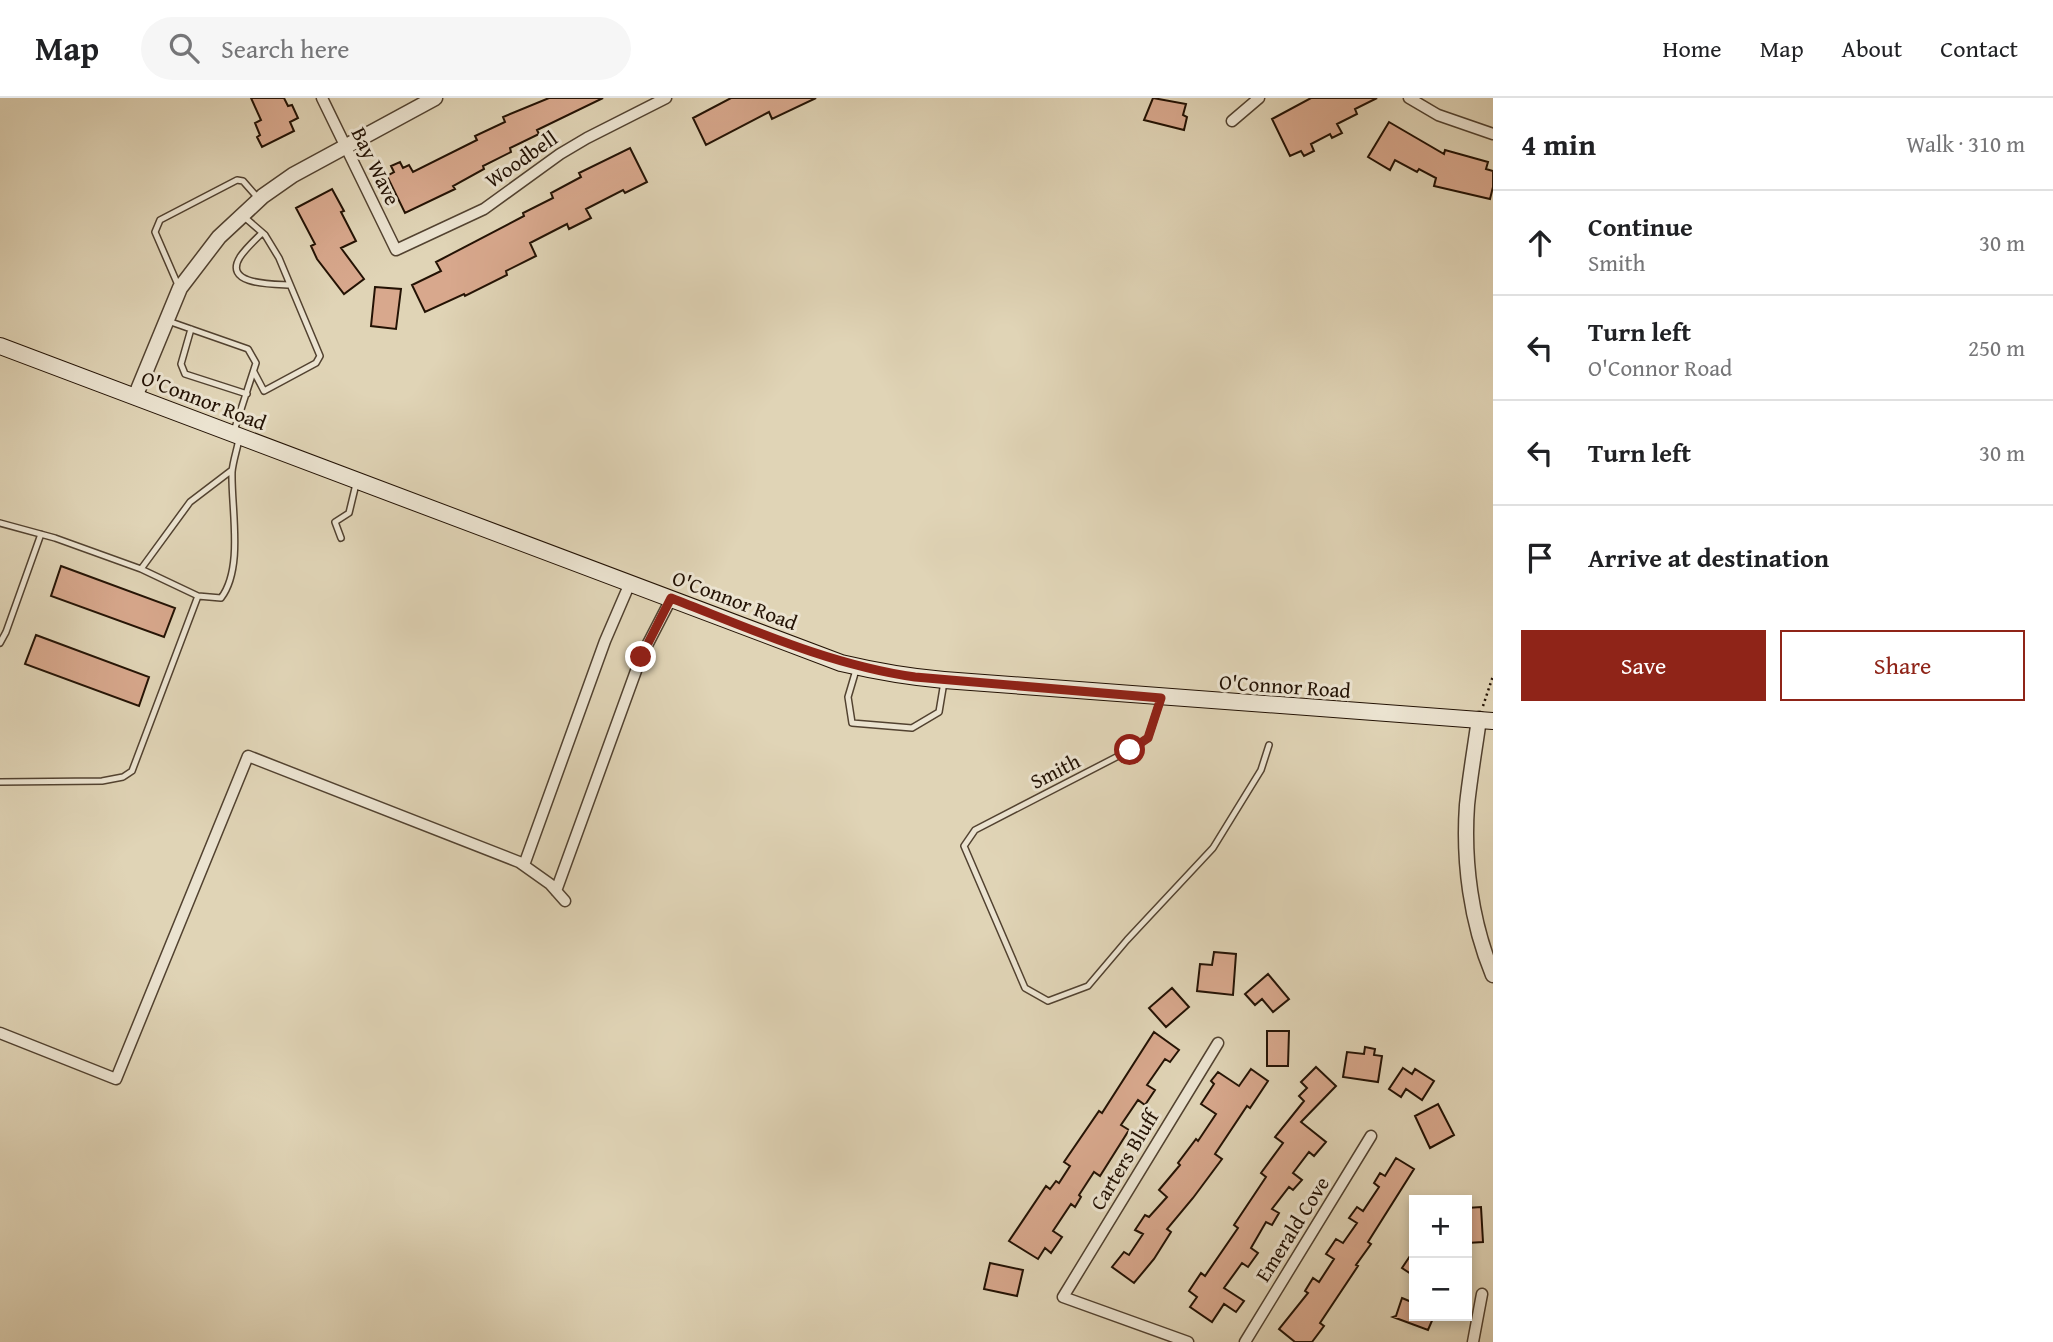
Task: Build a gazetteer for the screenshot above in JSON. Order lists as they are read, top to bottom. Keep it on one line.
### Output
{"streets":{"main road":["O'Connor Road"],"street":["Woodbell","Bay Wave","Carters Bluff","Emerald Cove"],"lane":["Smith"]},"crossings":[["Woodbell","Bay Wave"],["O'Connor Road","Smith"]],"page":{"header":"Map","search":"Search here","nav":["Home","Map","About","Contact"],"heading":["4 min","Walk · 310 m"],"list":[["Continue","Smith","30 m"],["Turn left","O'Connor Road","250 m"],["Turn left","30 m"],"Arrive at destination"],"buttons":["Save","Share"],"map_buttons":["+","−"]}}
